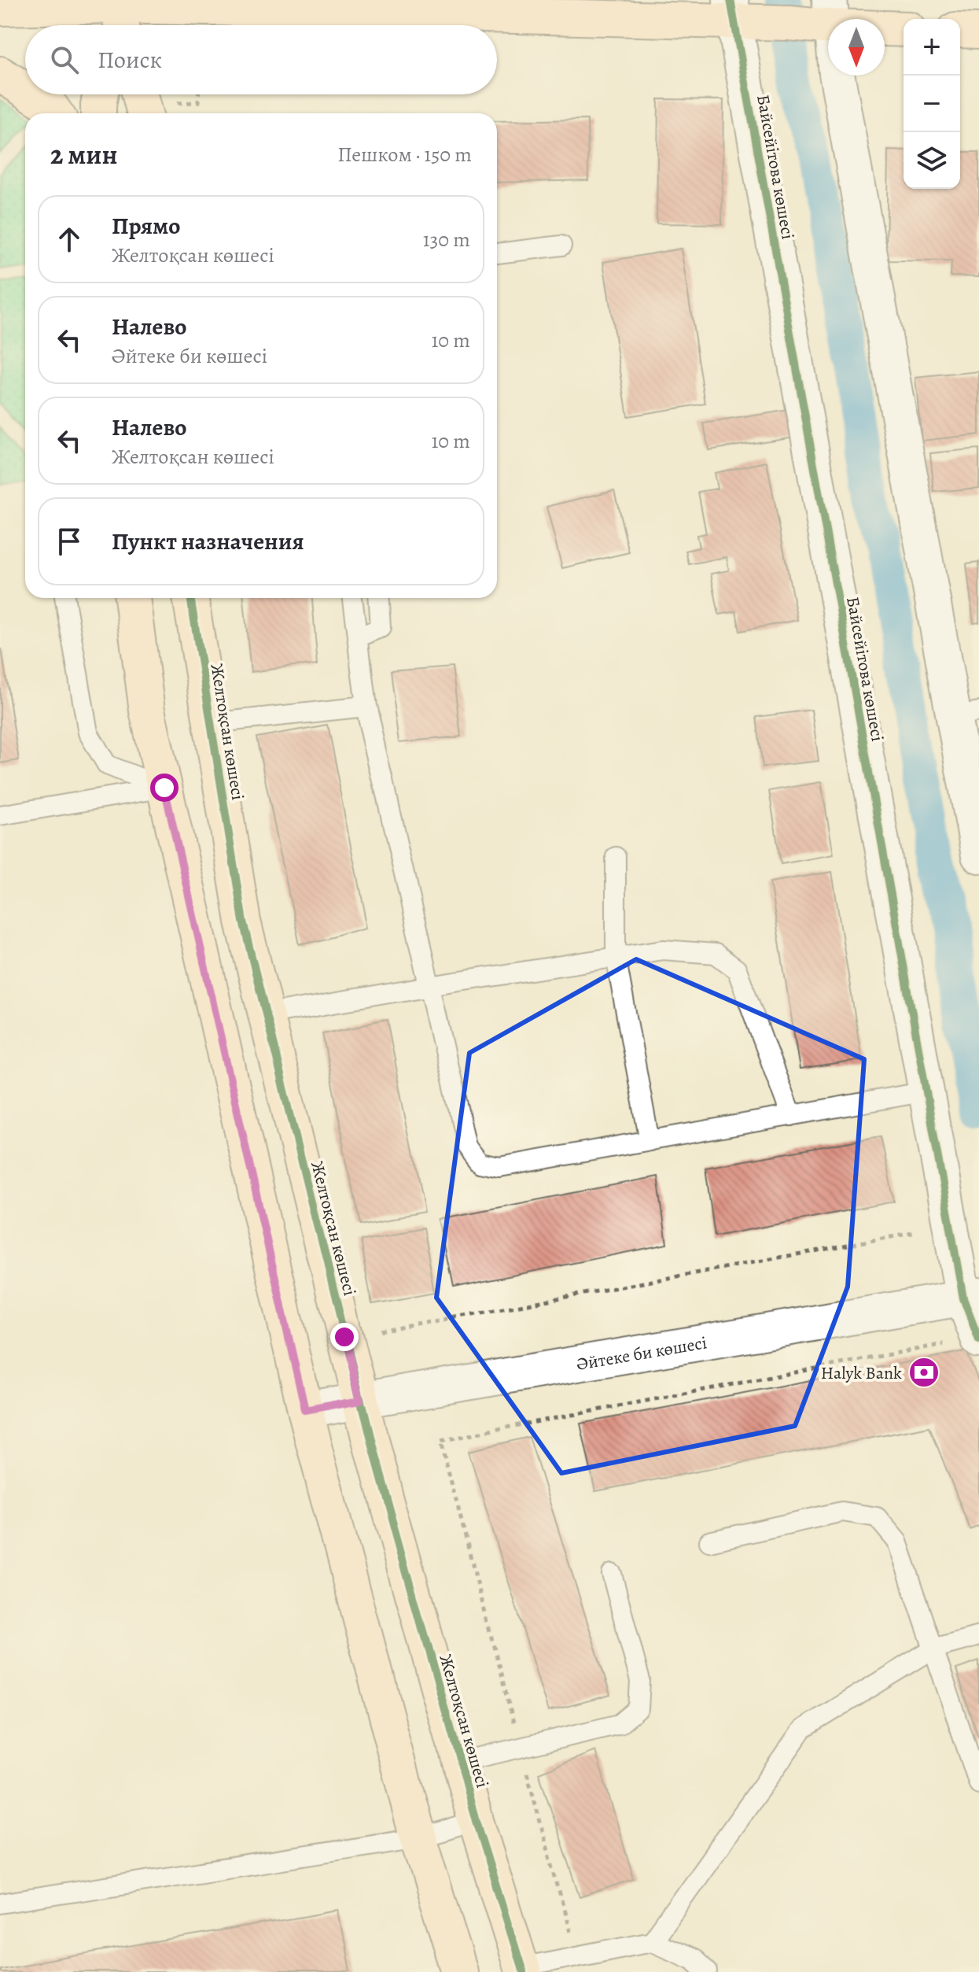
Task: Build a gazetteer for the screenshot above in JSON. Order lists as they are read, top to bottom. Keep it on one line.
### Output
{"streets":{"street":["Байсейітова көшесі","Желтоқсан көшесі","Әйтеке би көшесі"]},"crossings":[["Байсейітова көшесі","Әйтеке би көшесі"],["Желтоқсан көшесі","Әйтеке би көшесі"]],"places":{"bank":["Halyk Bank"]},"north":"bottom","page":{"map_buttons":["+","−"],"search":"Поиск","heading":["2 мин","Пешком · 150 m"],"list":[["Прямо","Желтоқсан көшесі","130 m"],["Налево","Әйтеке би көшесі","10 m"],["Налево","Желтоқсан көшесі","10 m"],"Пункт назначения"]}}
